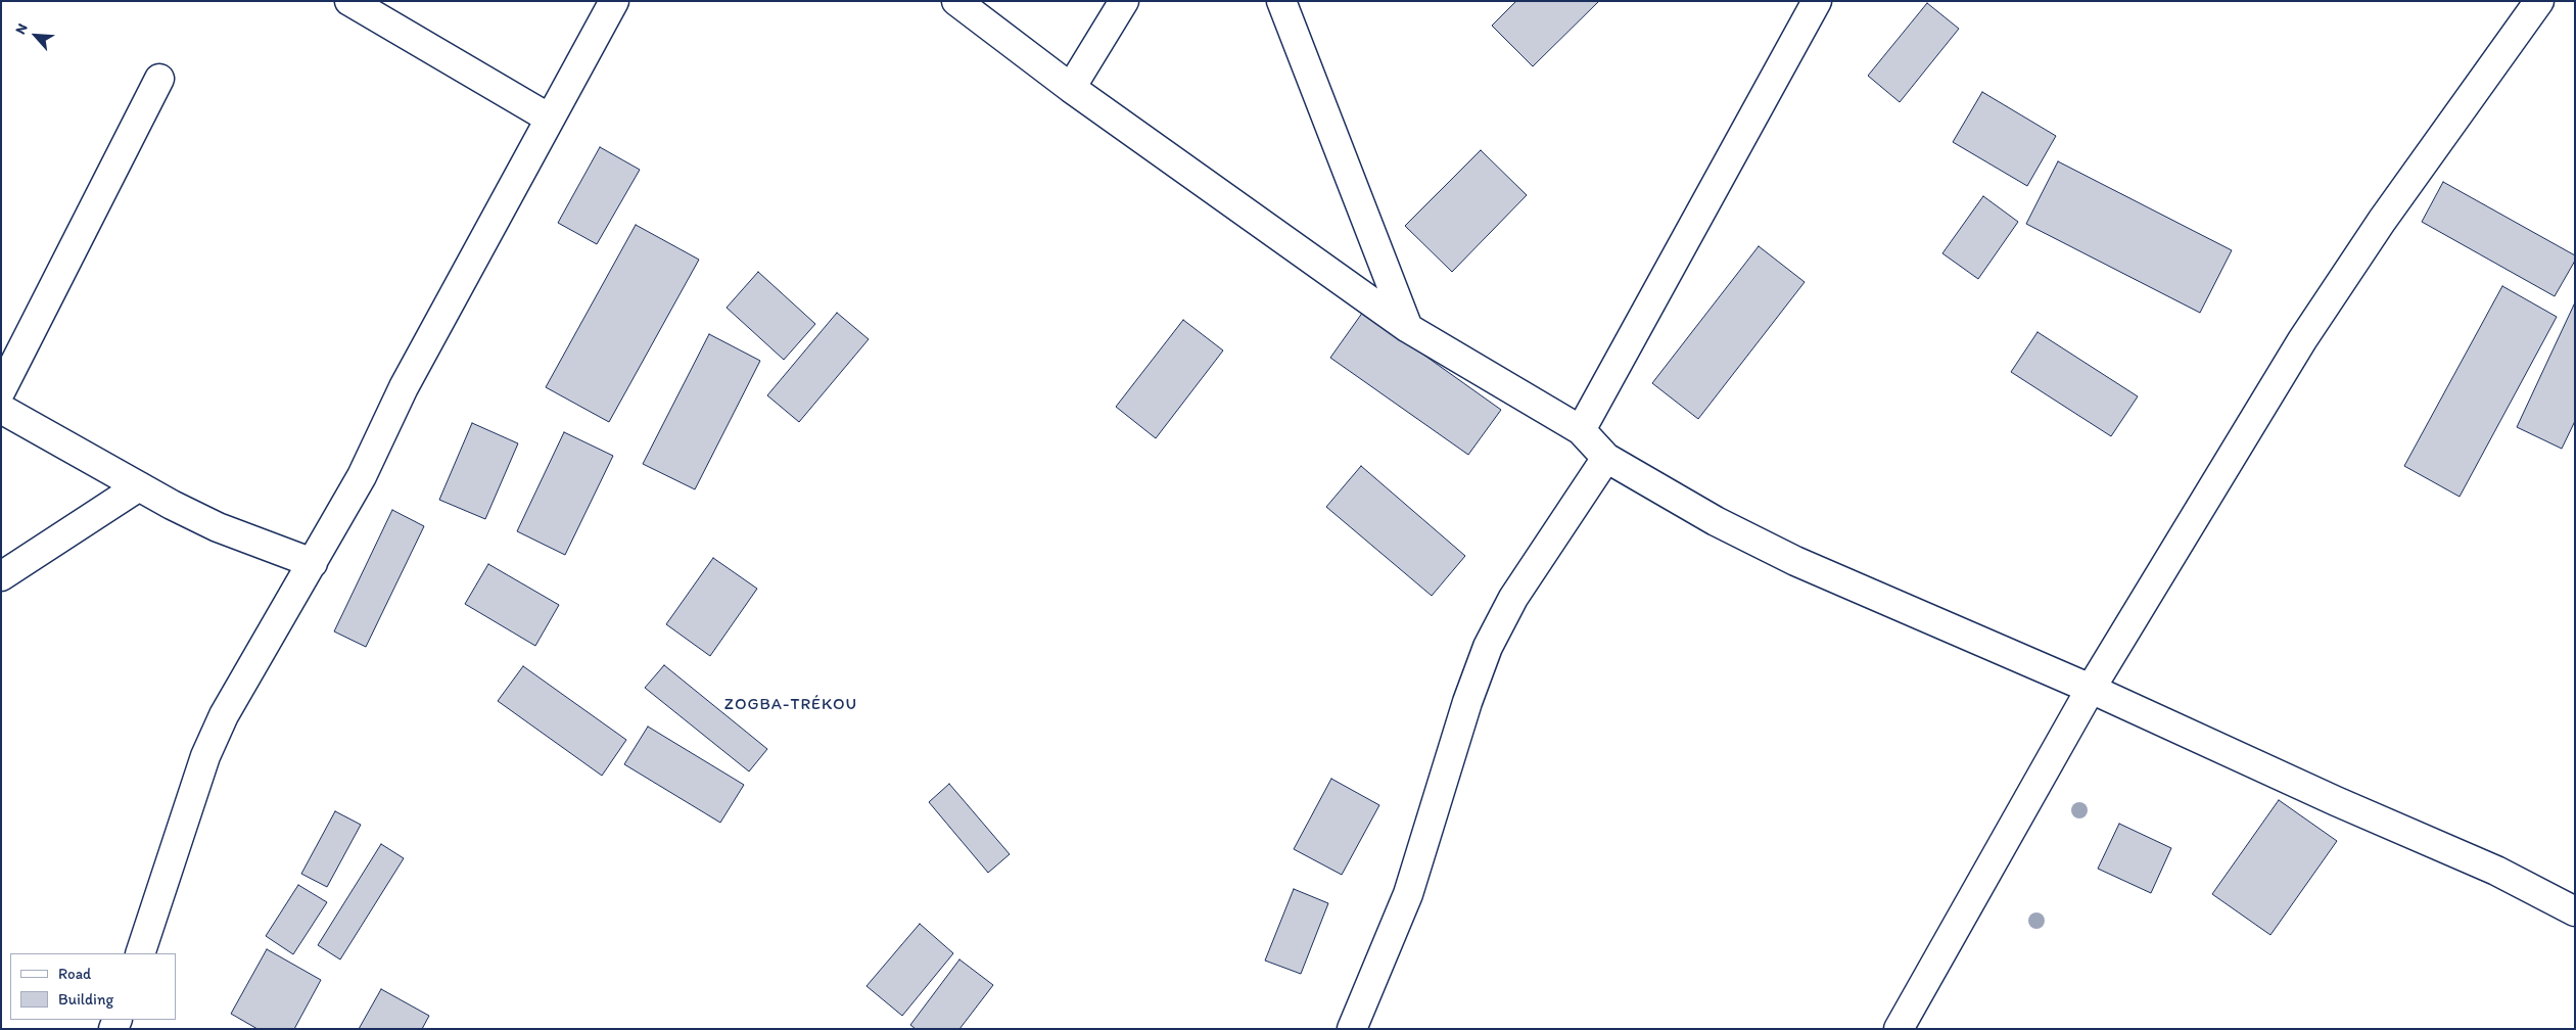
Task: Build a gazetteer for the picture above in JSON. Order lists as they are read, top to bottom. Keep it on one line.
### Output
{"districts":["ZOGBA-TRÉKOU"],"legend":["Road","Building"],"north":"top left"}
